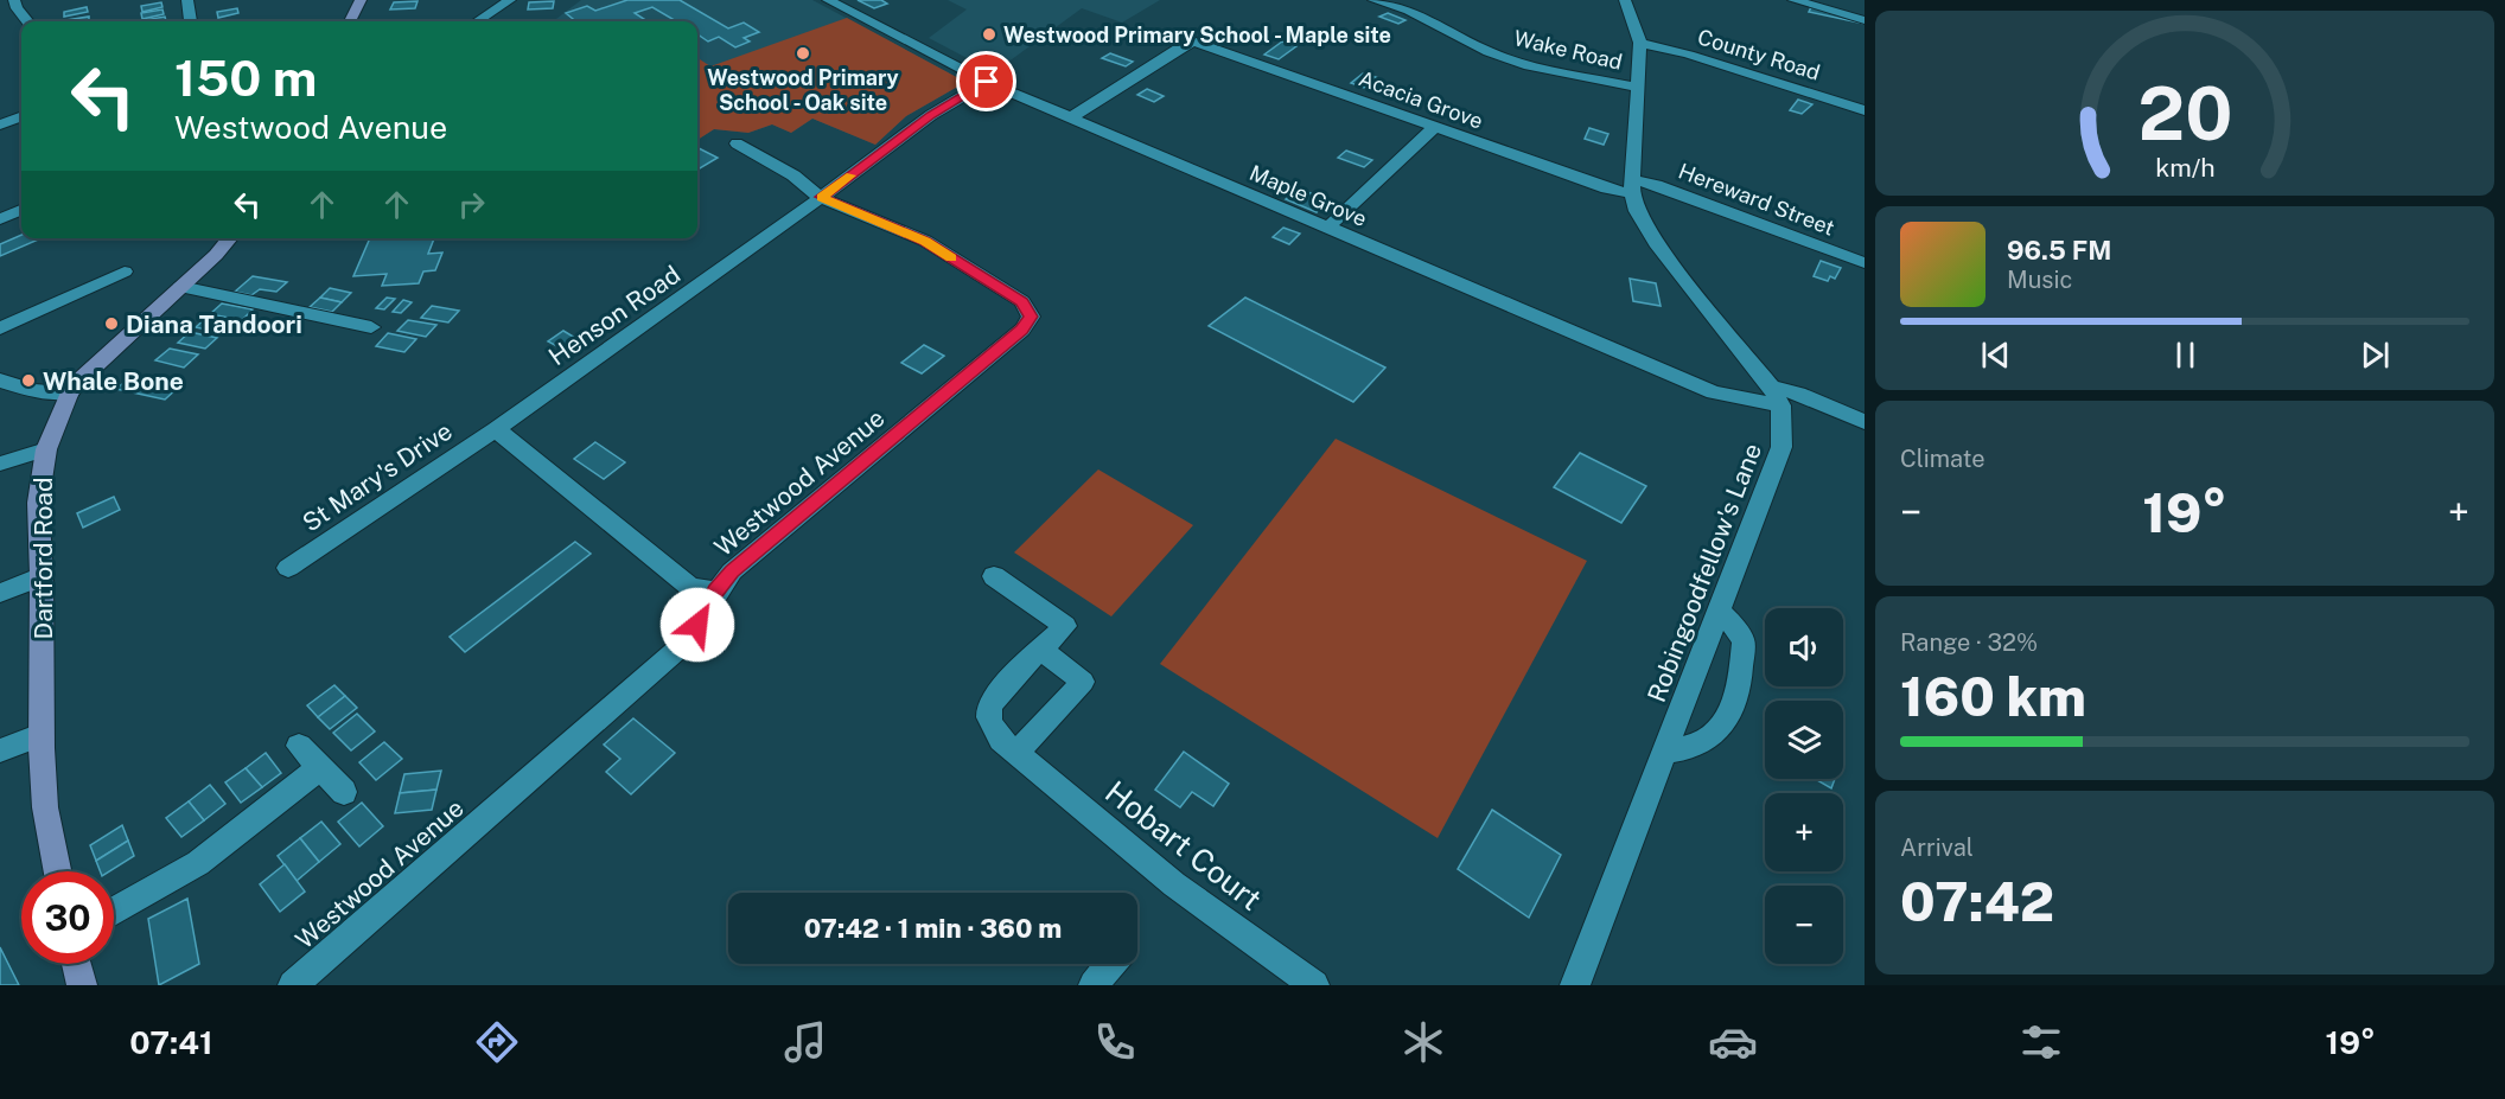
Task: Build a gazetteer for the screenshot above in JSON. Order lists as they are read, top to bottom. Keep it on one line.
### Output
{"streets":{"main road":["Dartford Road"],"street":["Wake Road","County Road","Acacia Grove","Maple Grove","Hereward Street","Henson Road","St Mary's Drive","Westwood Avenue","Robingoodfellow's Lane","Hobart Court"]},"crossings":[["Acacia Grove","Maple Grove"],["Acacia Grove","Hereward Street"],["Maple Grove","Henson Road"],["Maple Grove","Robingoodfellow's Lane"],["Henson Road","St Mary's Drive"],["Henson Road","Westwood Avenue"]],"places":["Westwood Primary School - Maple site","Westwood Primary School - Oak site","Diana Tandoori","Whale Bone"],"page":{"turn":["150 m","Westwood Avenue"],"song":["96.5 FM","Music"],"tile":["Climate",["Range · 32%","160 km"],["Arrival","07:42"]],"heat":["−","19°","+"],"map_buttons":["+","−"],"limit":"30","trip":"07:42 · 1 min · 360 m","tabs":["07:41","19°"],"gauge":["20","km/h"]}}
